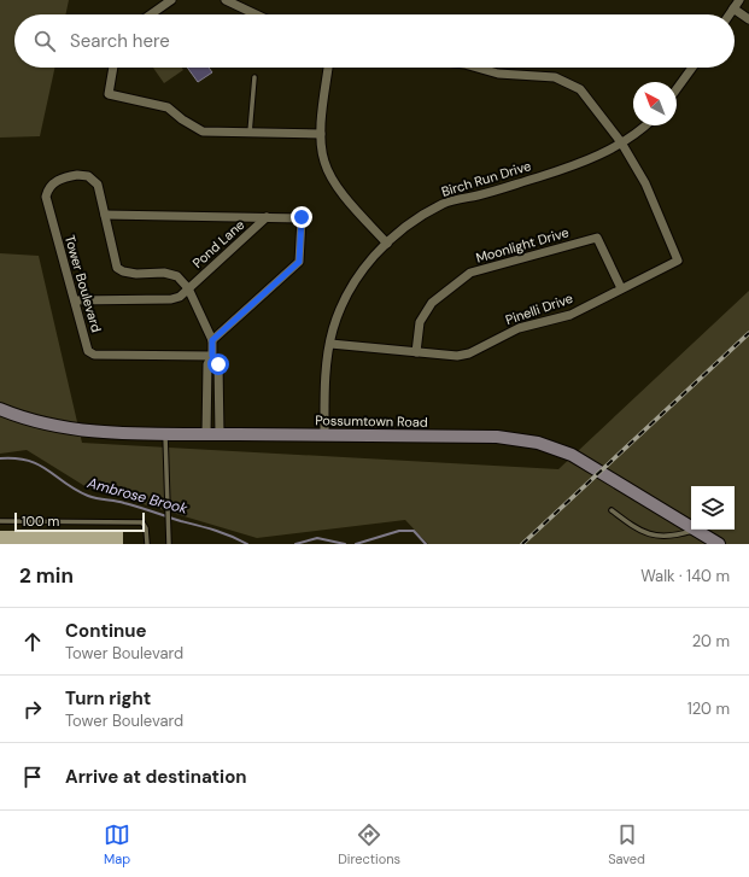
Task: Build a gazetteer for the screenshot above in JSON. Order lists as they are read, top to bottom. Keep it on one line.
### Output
{"streets":{"main road":["Possumtown Road"],"street":["Birch Run Drive","Pond Lane","Moonlight Drive","Tower Boulevard","Pinelli Drive"]},"crossings":[["Birch Run Drive","Pinelli Drive"],["Birch Run Drive","Possumtown Road"],["Pond Lane","Tower Boulevard"],["Moonlight Drive","Pinelli Drive"],["Tower Boulevard","Possumtown Road"]],"water":["Ambrose Brook"],"scale_bar":"100 m","north":"top left","page":{"search":"Search here","scale":"100 m","heading":["2 min","Walk · 140 m"],"list":[["Continue","Tower Boulevard","20 m"],["Turn right","Tower Boulevard","120 m"],"Arrive at destination"],"nav":["Map","Directions","Saved"]}}
